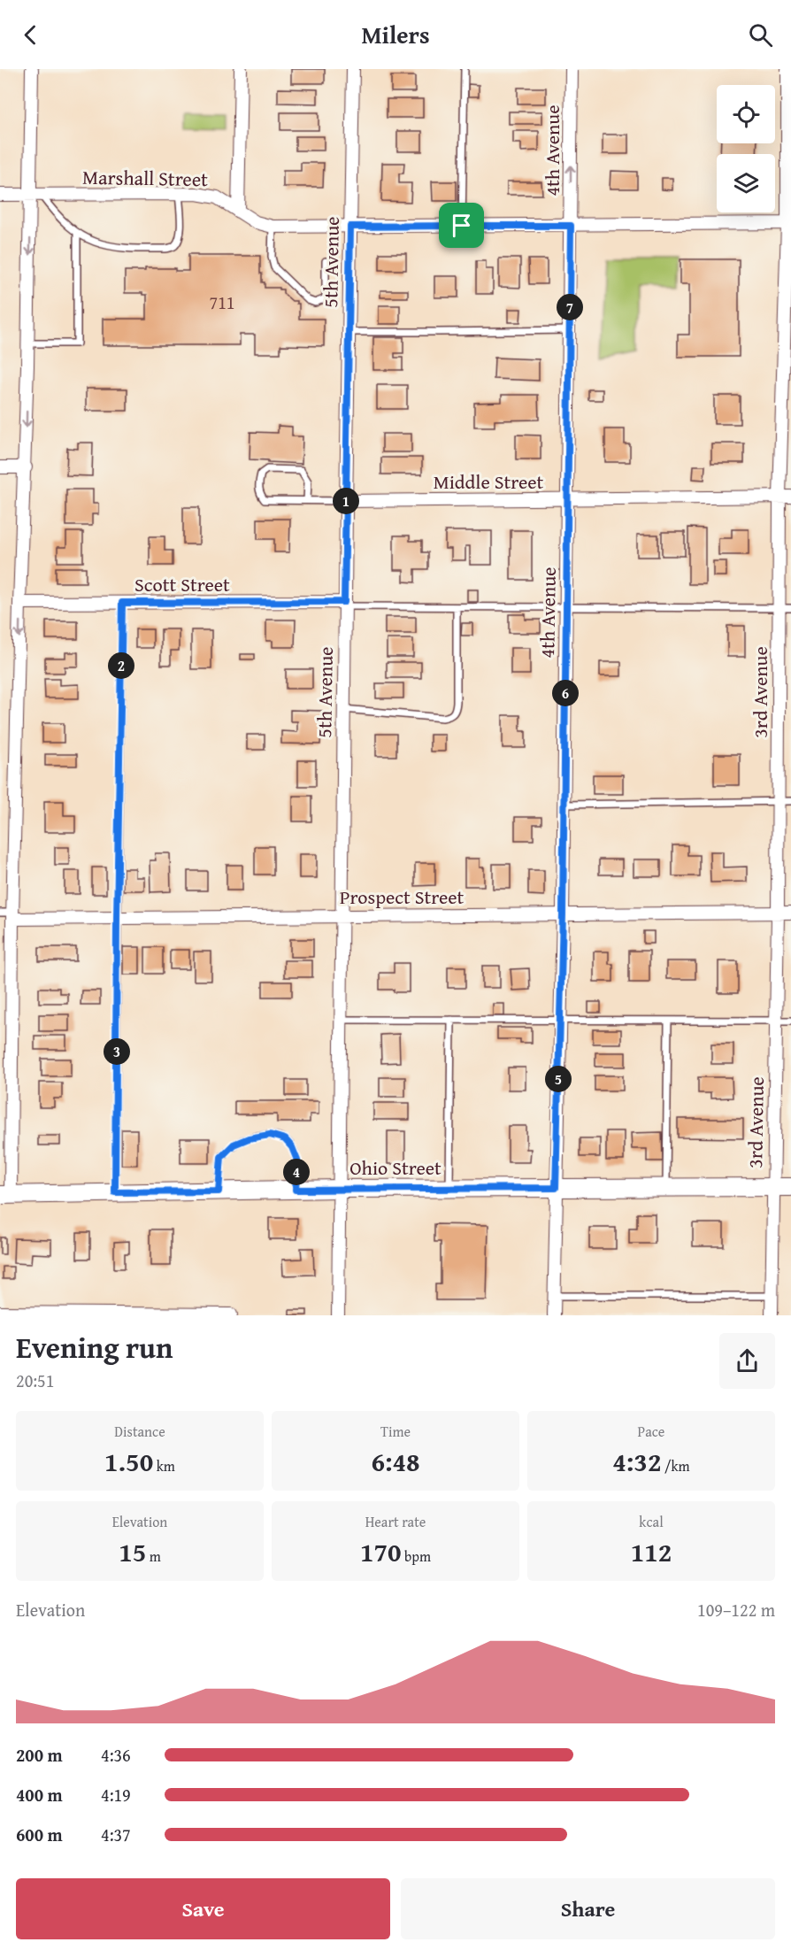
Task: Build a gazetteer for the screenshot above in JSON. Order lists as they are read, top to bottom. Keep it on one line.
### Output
{"streets":{"street":["4th Avenue","Marshall Street","5th Avenue","Middle Street","Scott Street","3rd Avenue","Prospect Street","Ohio Street"]},"crossings":[["4th Avenue","Marshall Street"],["4th Avenue","Middle Street"],["4th Avenue","Prospect Street"],["4th Avenue","Ohio Street"],["Marshall Street","5th Avenue"],["Marshall Street","3rd Avenue"],["5th Avenue","Middle Street"],["5th Avenue","Scott Street"],["5th Avenue","Prospect Street"],["5th Avenue","Ohio Street"],["Middle Street","3rd Avenue"],["3rd Avenue","Prospect Street"],["3rd Avenue","Ohio Street"]],"house_numbers":["711"],"page":{"header":"Milers","pins":["7","1","2","6","3","5","4"],"heading":["Evening run","20:51"],"stats":[["Distance","1.50 km"],["Time","6:48"],["Pace","4:32 /km"],["Elevation","15 m"],["Heart rate","170 bpm"],["kcal","112"]],"chart":["Elevation","109–122 m"],"list":[{"name":"200 m","note":"4:36"},{"name":"400 m","note":"4:19"},{"name":"600 m","note":"4:37"}],"buttons":["Save","Share"]}}
